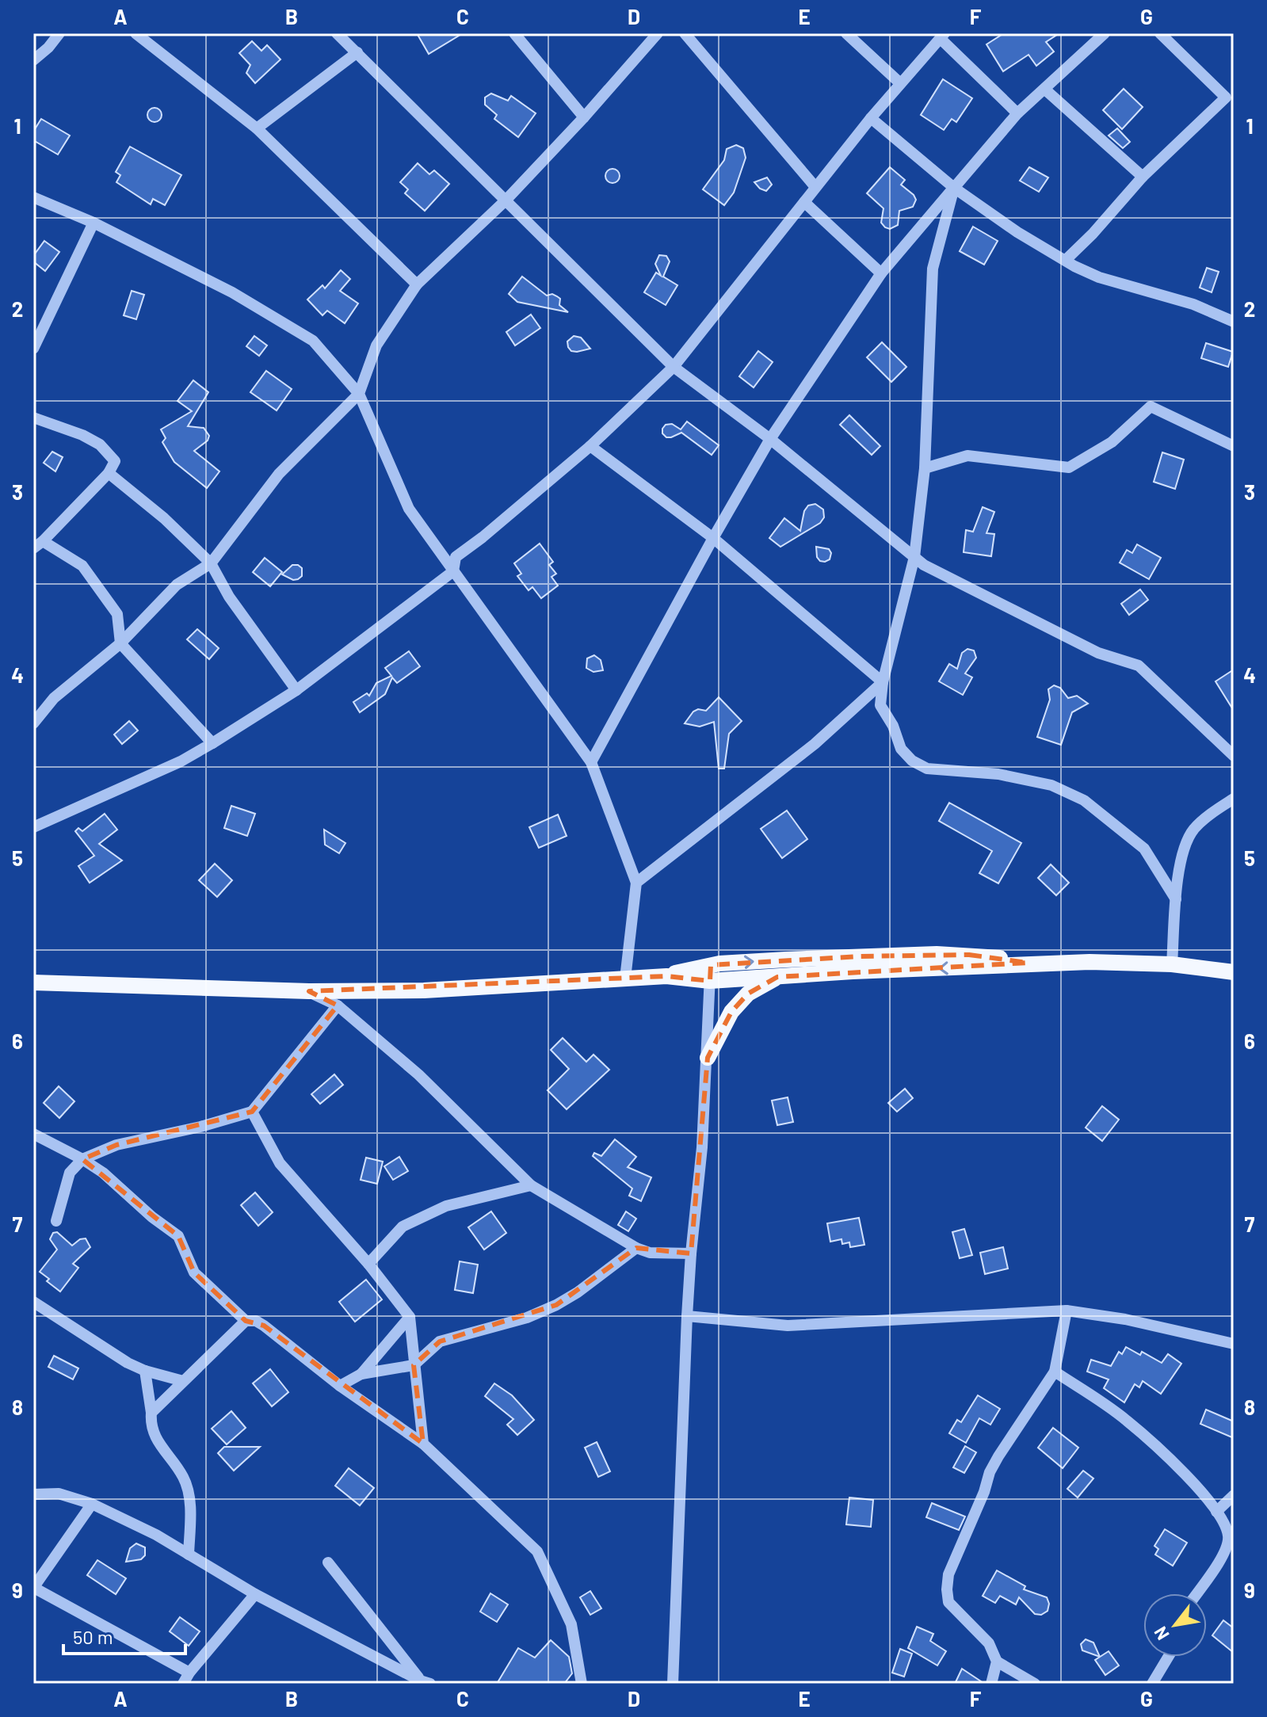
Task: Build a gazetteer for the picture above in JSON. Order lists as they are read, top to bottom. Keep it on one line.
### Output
{"scale_bar":"50 m","north":"bottom left","grid":{"columns":["A","B","C","D","E","F","G"],"rows":["1","2","3","4","5","6","7","8","9"]}}
